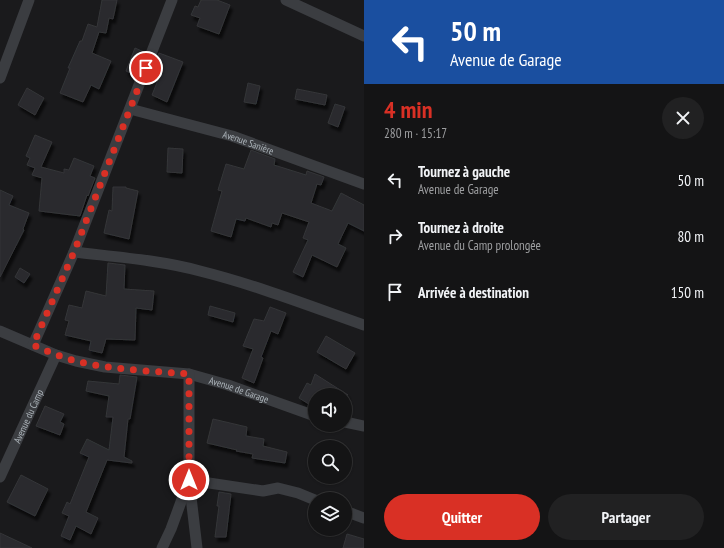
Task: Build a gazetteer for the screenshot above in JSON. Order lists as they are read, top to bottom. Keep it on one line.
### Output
{"streets":{"street":["Avenue Sanière","Avenue de Garage","Avenue du Camp"]},"crossings":[["Avenue de Garage","Avenue du Camp"]],"page":{"turn":["50 m","Avenue de Garage"],"heading":["4 min","280 m · 15:17"],"list":[{"name":"Tournez à gauche","note":"Avenue de Garage","value":"50 m"},{"name":"Tournez à droite","note":"Avenue du Camp prolongée","value":"80 m"},{"name":"Arrivée à destination","value":"150 m"}],"buttons":["Quitter","Partager"]}}
